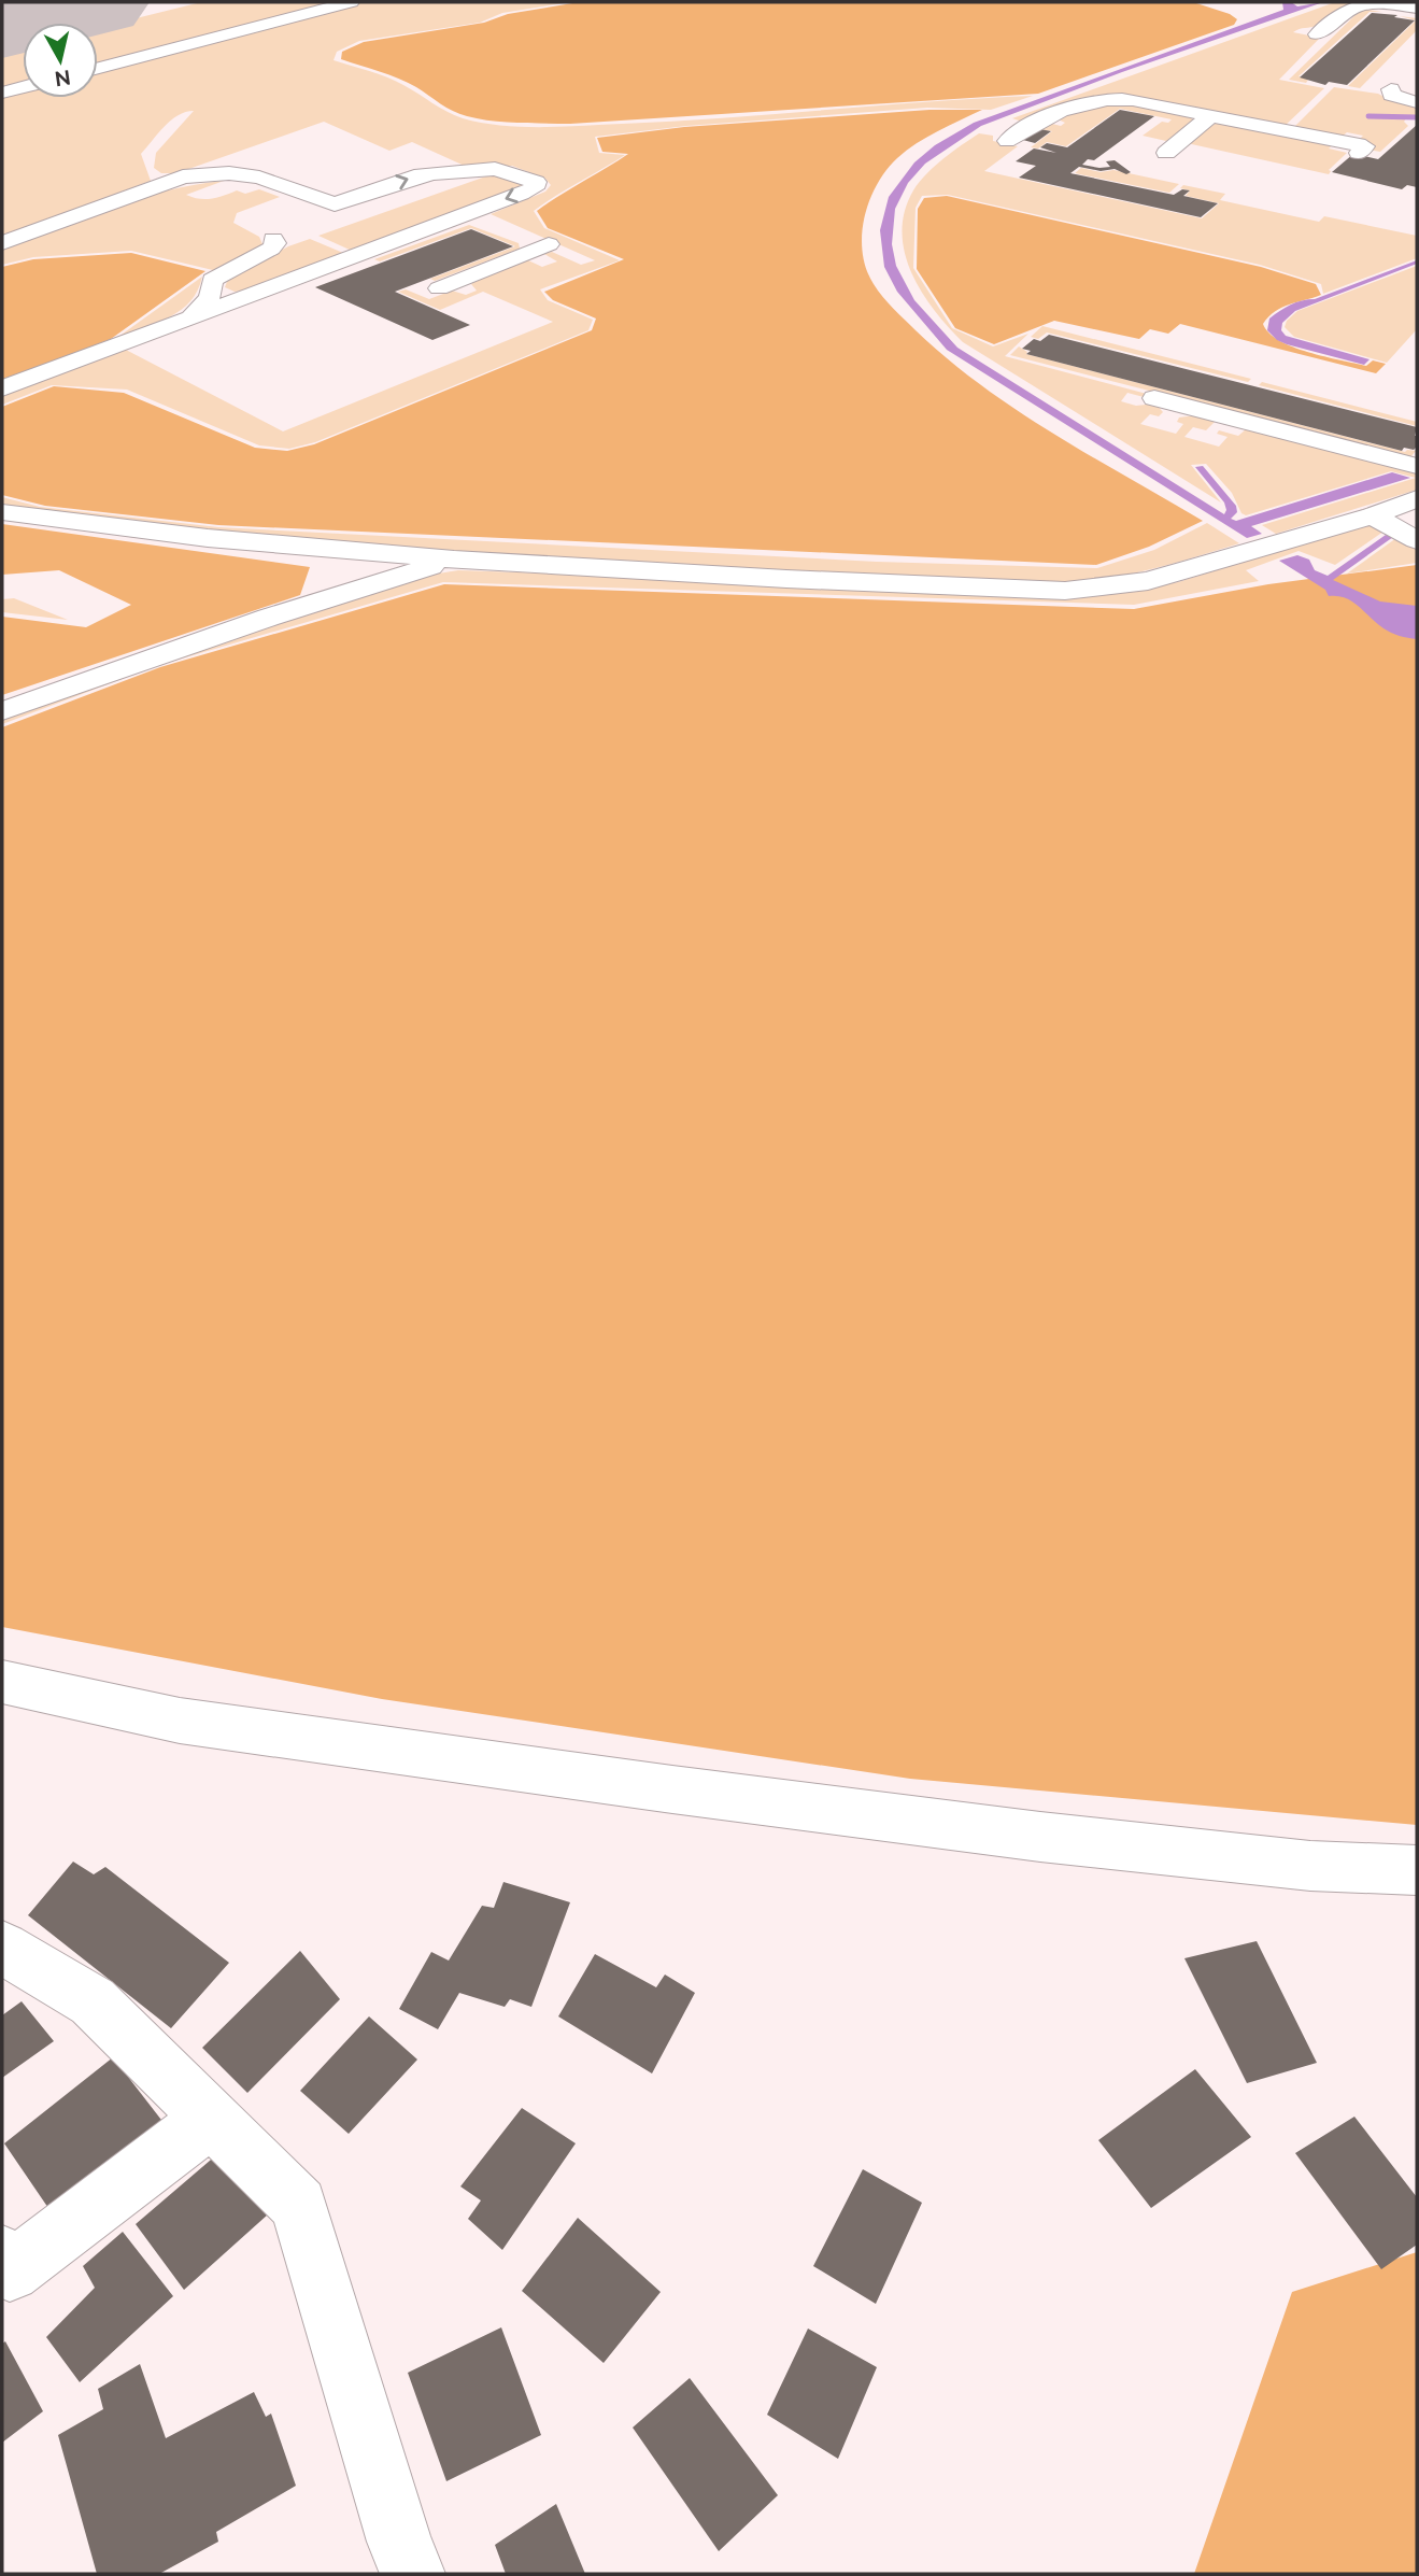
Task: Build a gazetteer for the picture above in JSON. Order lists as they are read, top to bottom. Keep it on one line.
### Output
{"north":"bottom"}
